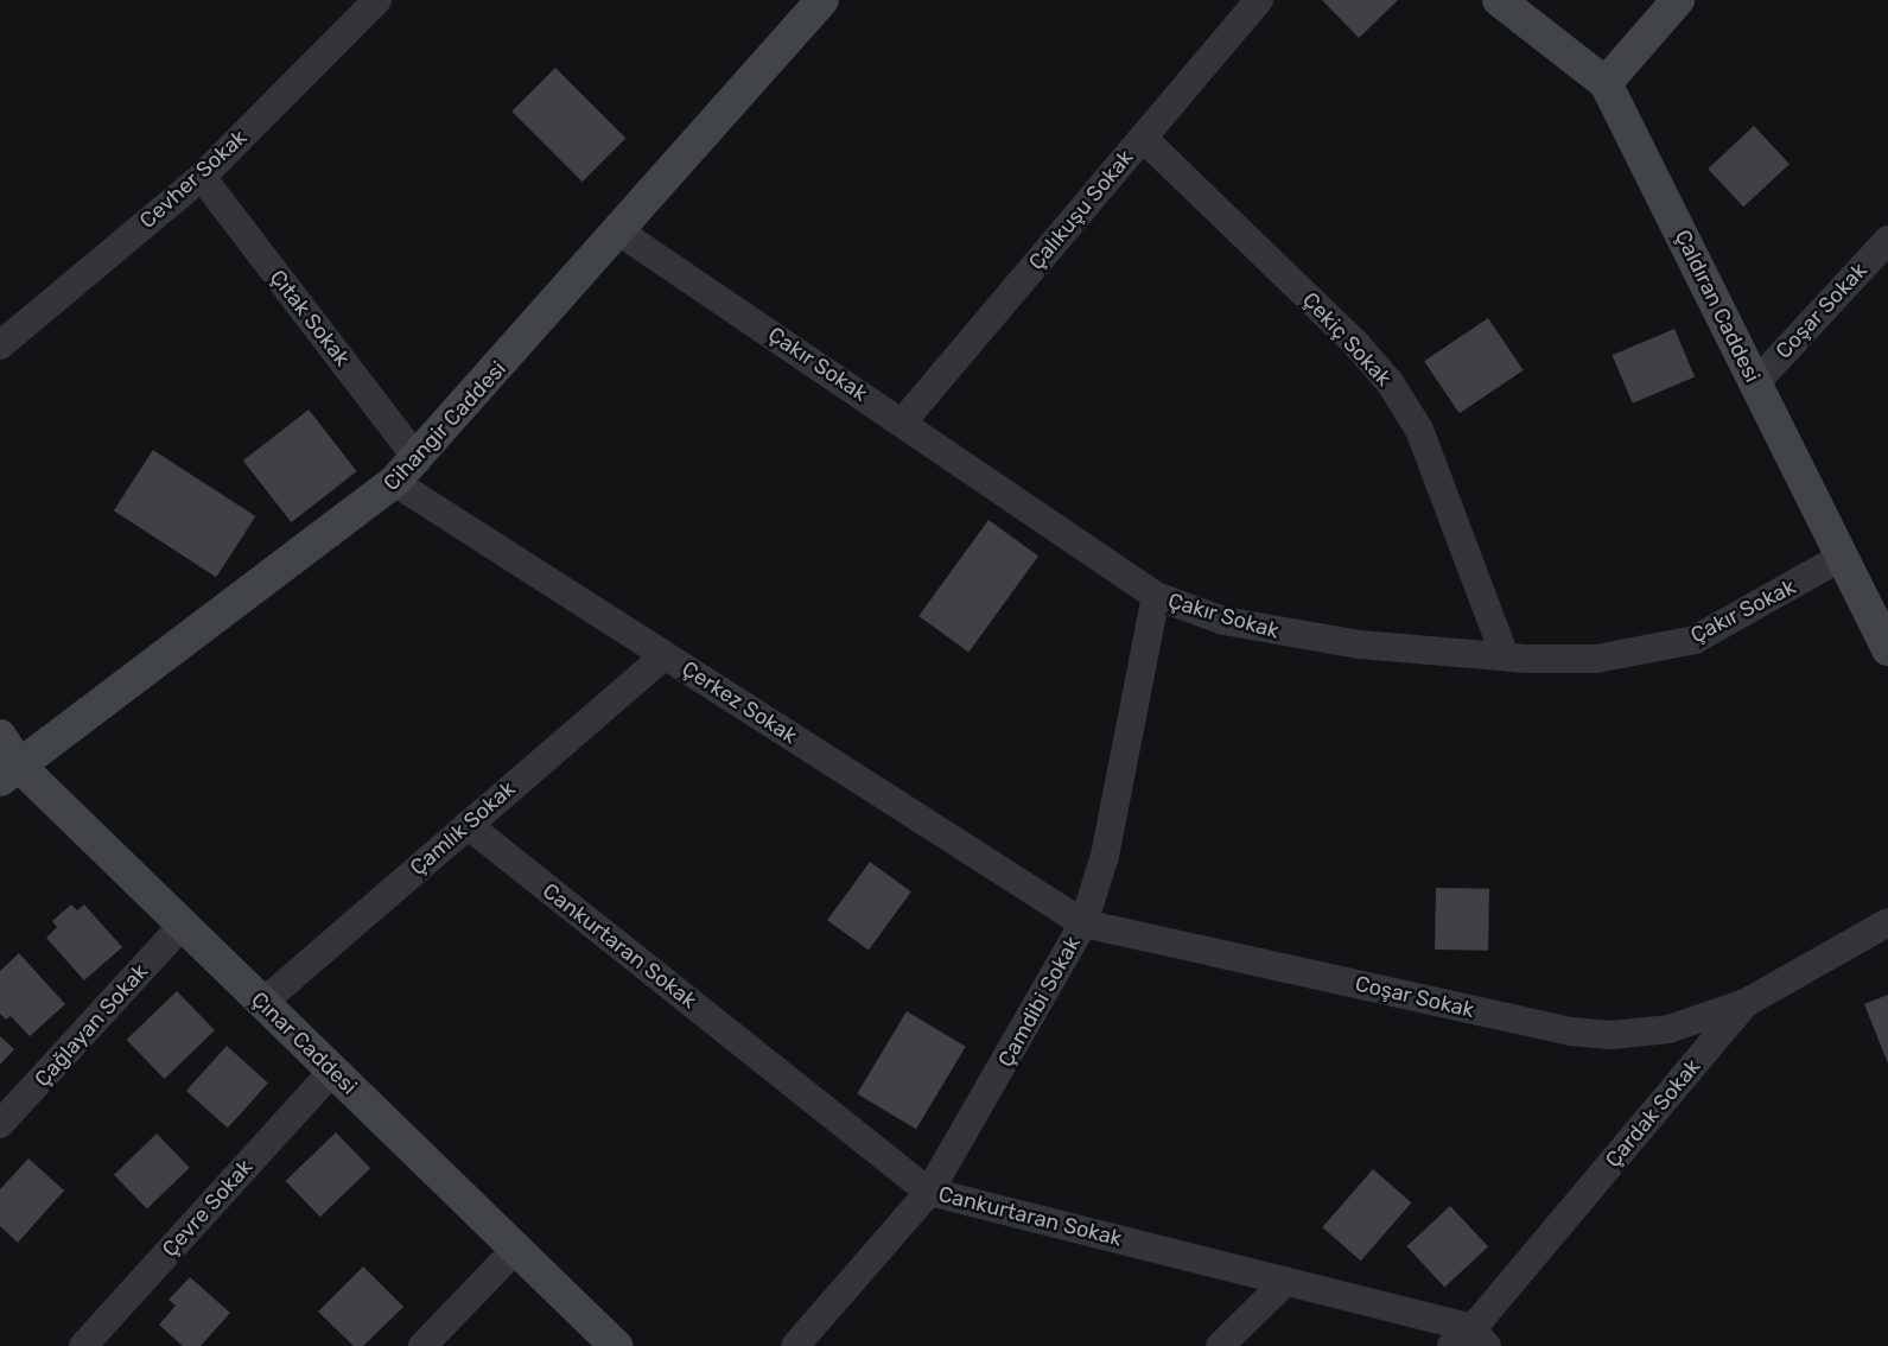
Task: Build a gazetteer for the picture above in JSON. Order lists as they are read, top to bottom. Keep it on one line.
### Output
{"streets":{"street":["Cevher Sokak","Çalıkuşu Sokak","Çaldıran Caddesi","Coşar Sokak","Çıtak Sokak","Çekiç Sokak","Çakır Sokak","Cihangir Caddesi","Çerkez Sokak","Çamlık Sokak","Cankurtaran Sokak","Çamdibi Sokak","Çağlayan Sokak","Çınar Caddesi","Çardak Sokak","Çevre Sokak"]},"crossings":[["Cevher Sokak","Çıtak Sokak"],["Çalıkuşu Sokak","Çekiç Sokak"],["Çalıkuşu Sokak","Çakır Sokak"],["Çaldıran Caddesi","Coşar Sokak"],["Çaldıran Caddesi","Çakır Sokak"],["Coşar Sokak","Çerkez Sokak"],["Coşar Sokak","Çamdibi Sokak"],["Coşar Sokak","Çardak Sokak"],["Çıtak Sokak","Cihangir Caddesi"],["Çekiç Sokak","Çakır Sokak"],["Çakır Sokak","Cihangir Caddesi"],["Çakır Sokak","Çamdibi Sokak"],["Cihangir Caddesi","Çerkez Sokak"],["Cihangir Caddesi","Çınar Caddesi"],["Çerkez Sokak","Çamlık Sokak"],["Çerkez Sokak","Çamdibi Sokak"],["Çamlık Sokak","Cankurtaran Sokak"],["Çamlık Sokak","Çınar Caddesi"],["Cankurtaran Sokak","Çamdibi Sokak"],["Cankurtaran Sokak","Çardak Sokak"],["Çağlayan Sokak","Çınar Caddesi"],["Çınar Caddesi","Çevre Sokak"]]}
